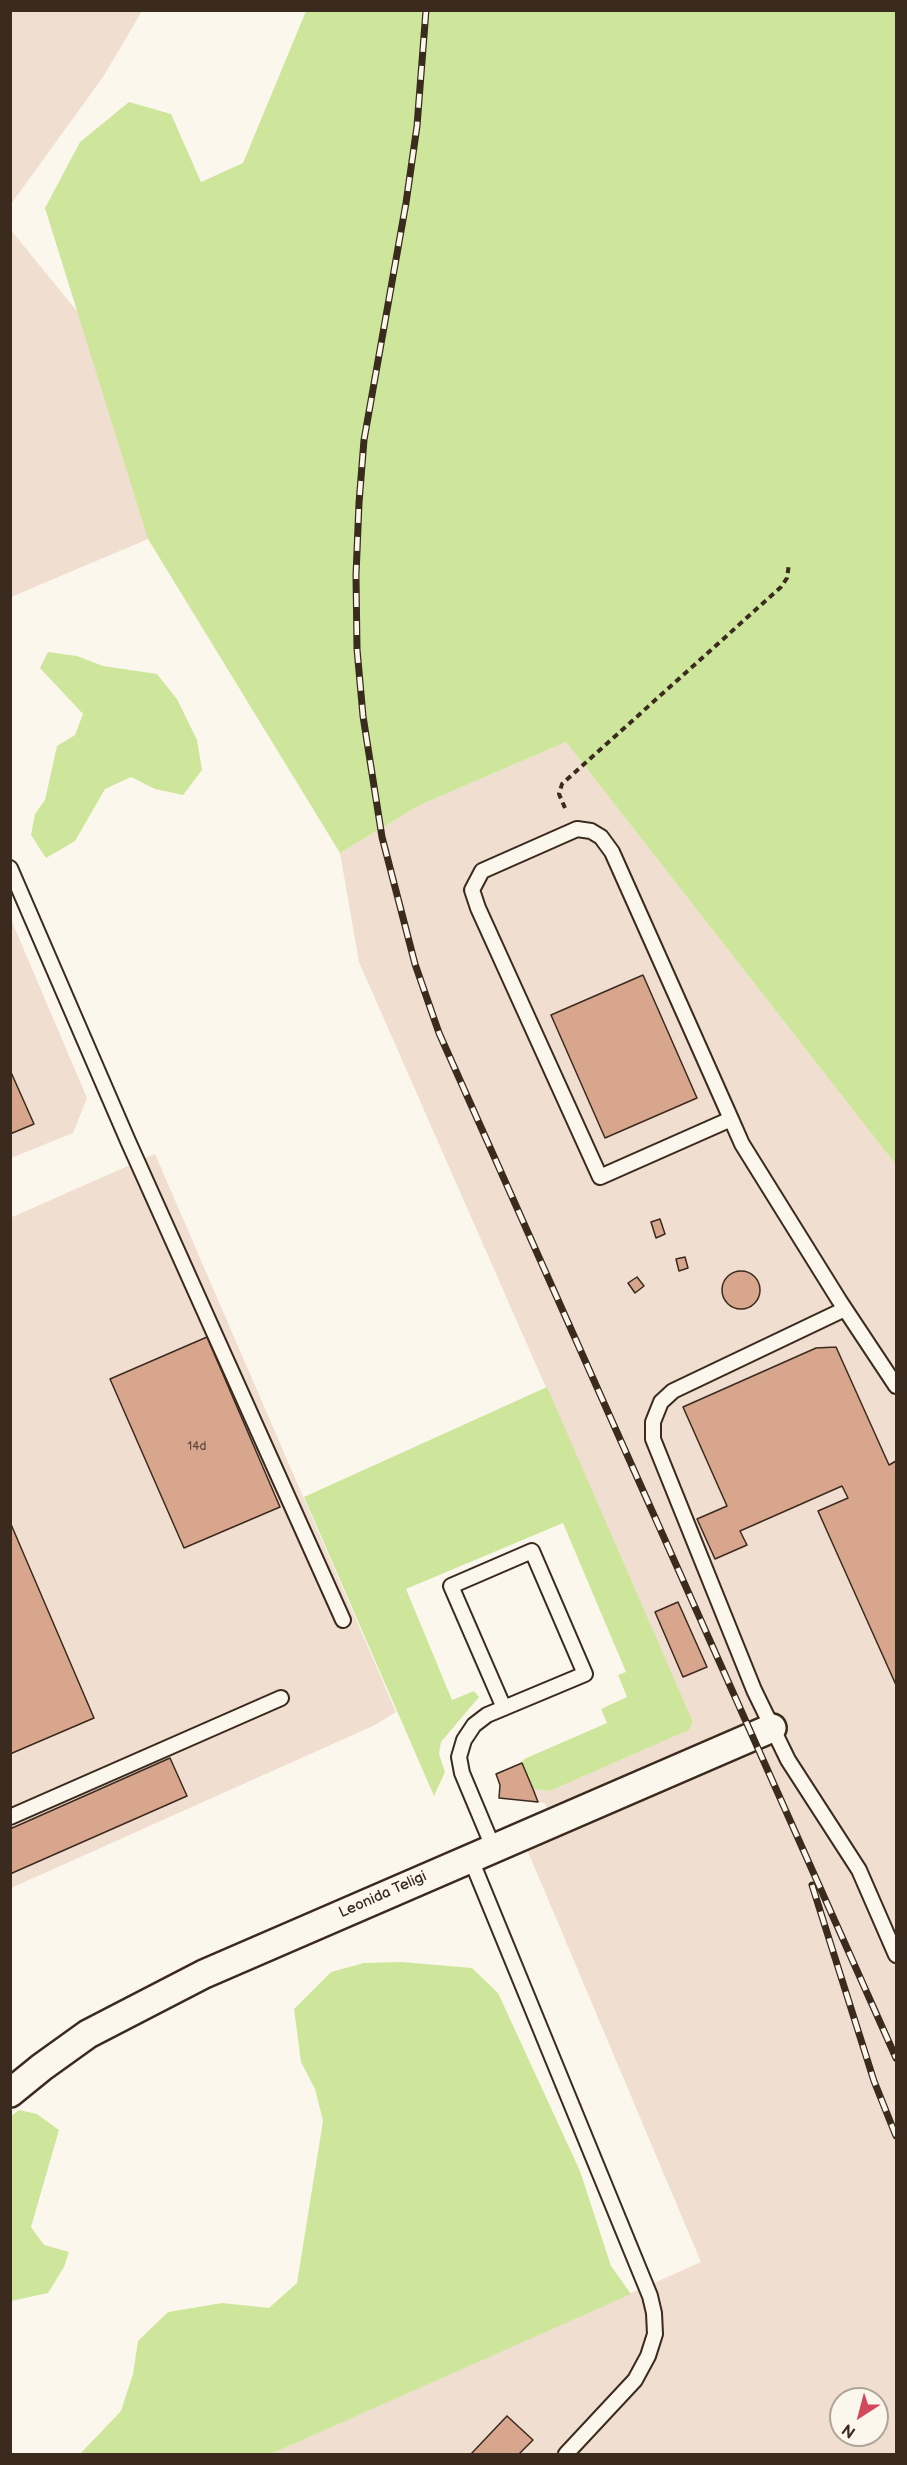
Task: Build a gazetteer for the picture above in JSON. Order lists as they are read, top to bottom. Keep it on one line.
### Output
{"streets":{"street":["Leonida Teligi"]},"house_numbers":["14d"],"north":"bottom left"}
